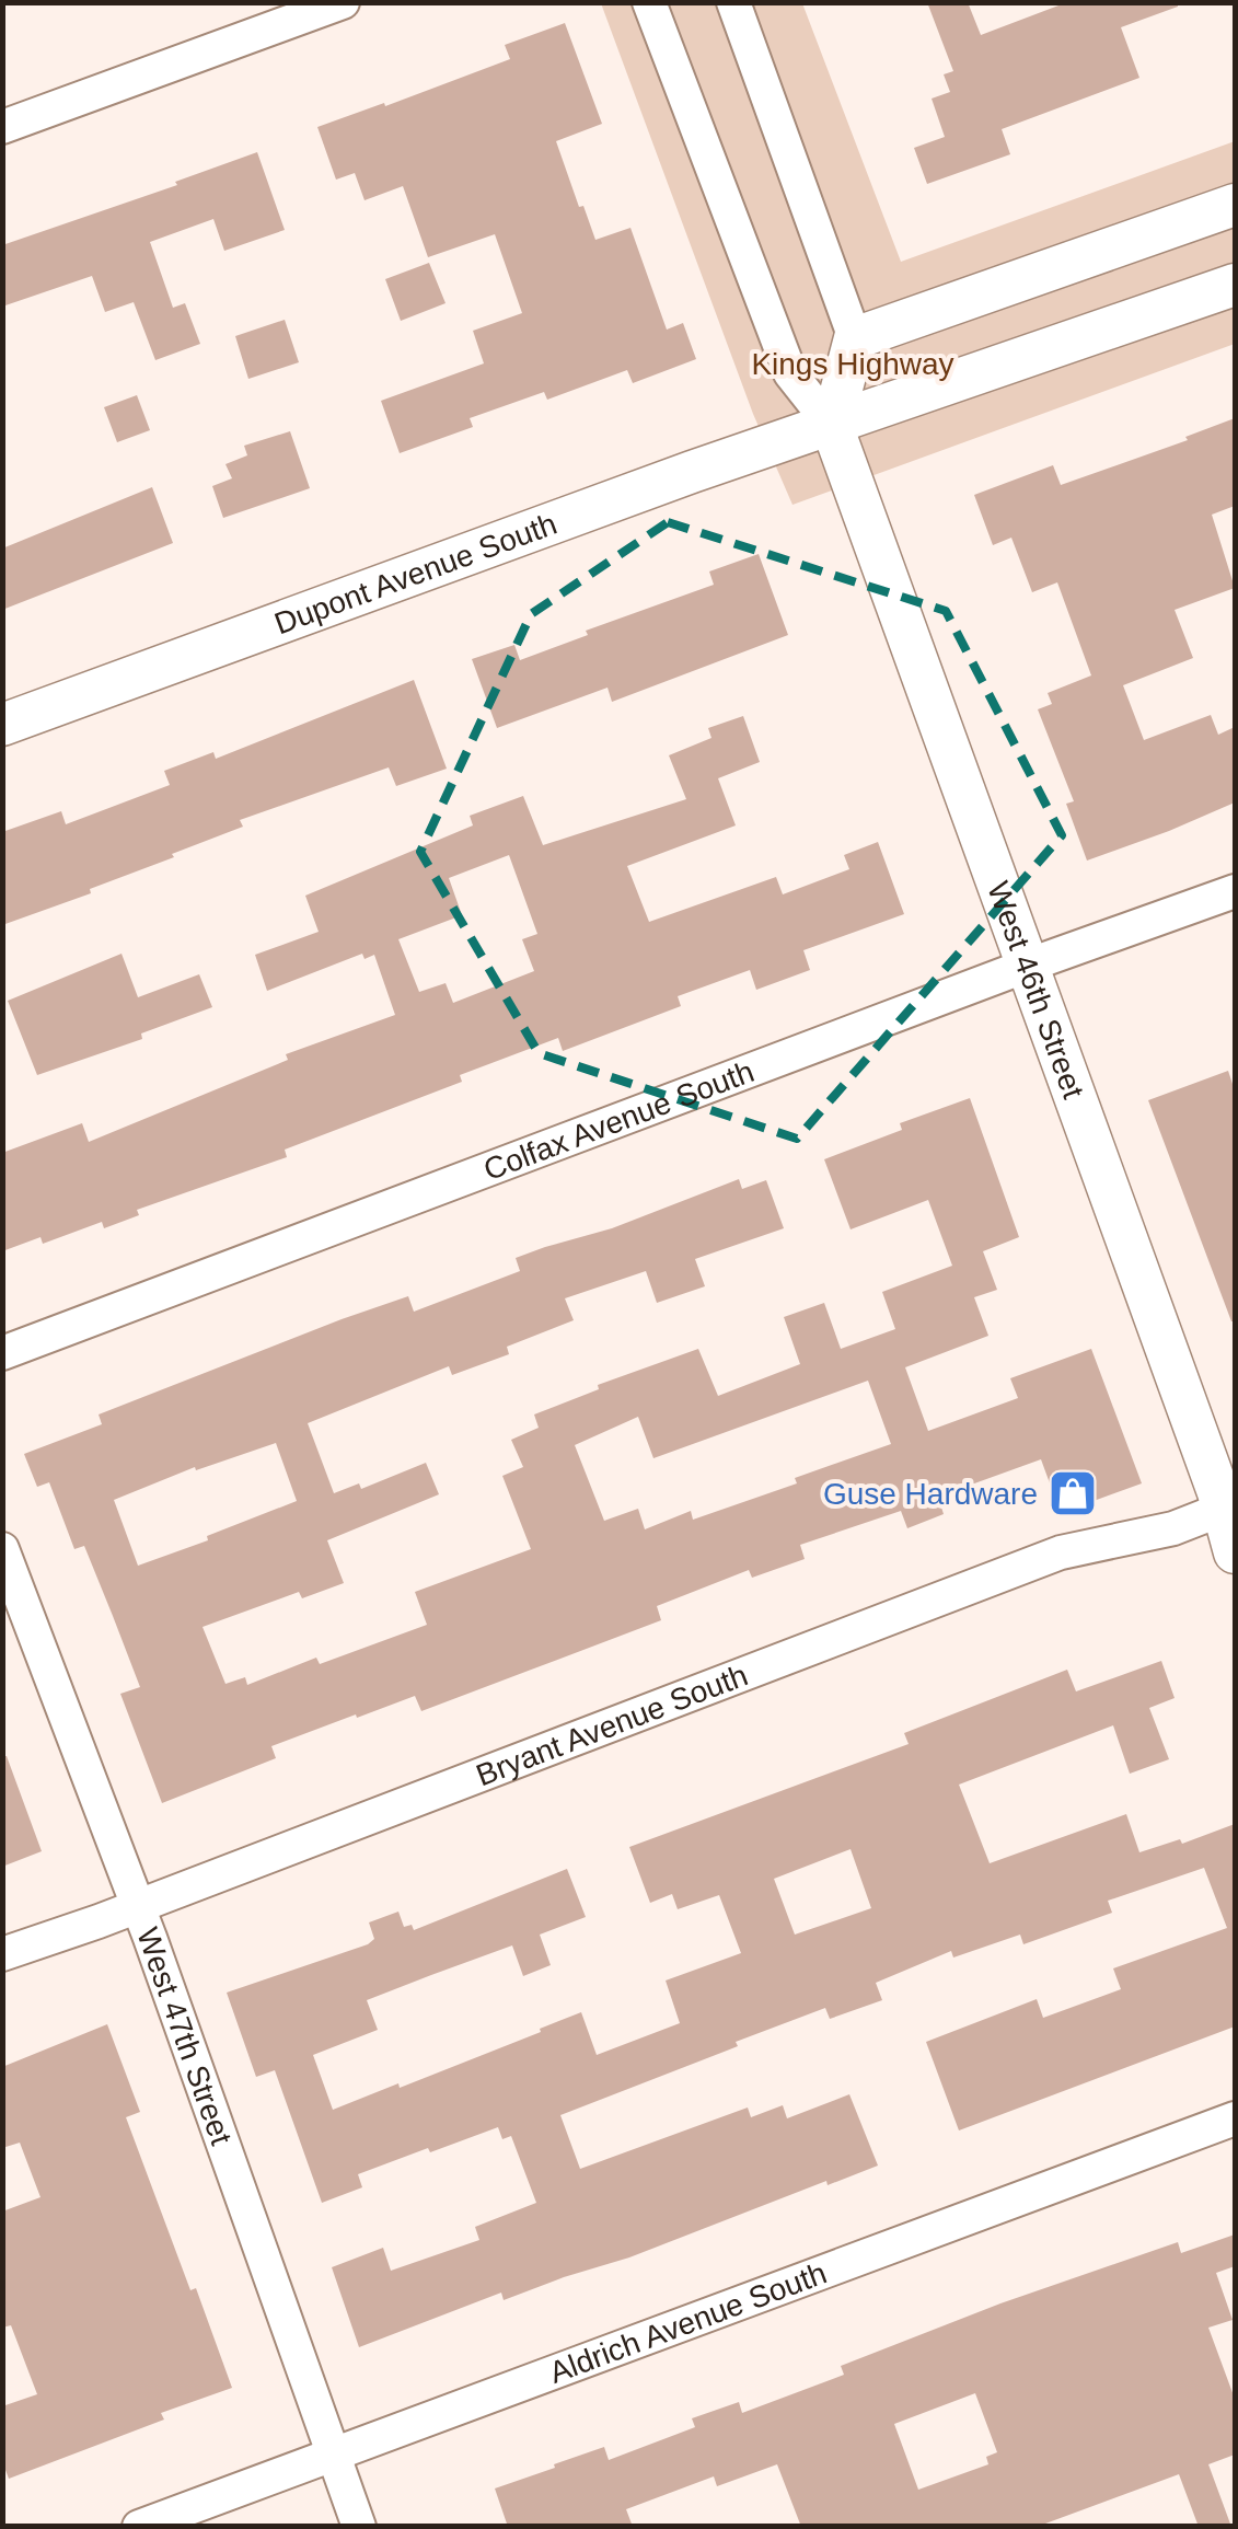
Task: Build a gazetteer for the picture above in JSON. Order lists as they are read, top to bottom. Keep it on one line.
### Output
{"streets":{"street":["Dupont Avenue South","West 46th Street","Colfax Avenue South","Bryant Avenue South","West 47th Street","Aldrich Avenue South"]},"crossings":[["Dupont Avenue South","West 46th Street"],["West 46th Street","Colfax Avenue South"],["West 46th Street","Bryant Avenue South"],["Bryant Avenue South","West 47th Street"],["West 47th Street","Aldrich Avenue South"]],"parks":["Kings Highway"],"places":{"shop":["Guse Hardware"]}}
